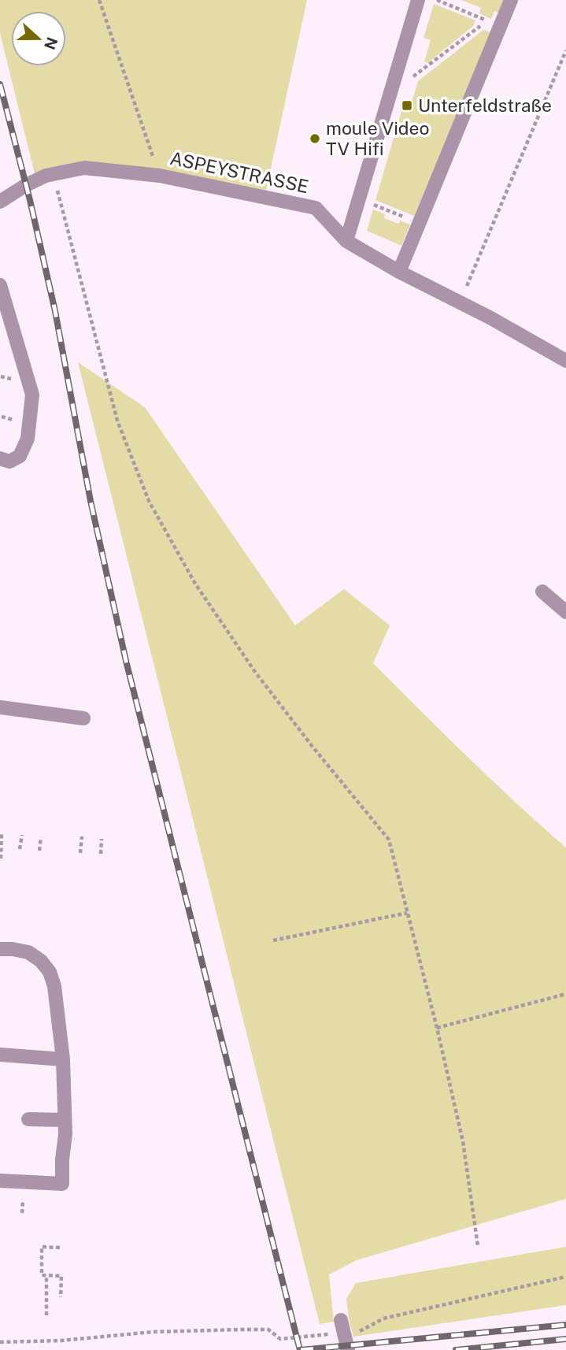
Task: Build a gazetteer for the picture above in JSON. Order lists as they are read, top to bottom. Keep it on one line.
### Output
{"streets":{"street":["ASPEYSTRASSE"]},"places":{"transit":["Unterfeldstraße"],"other":["moule Video TV Hifi"]},"north":"right"}
